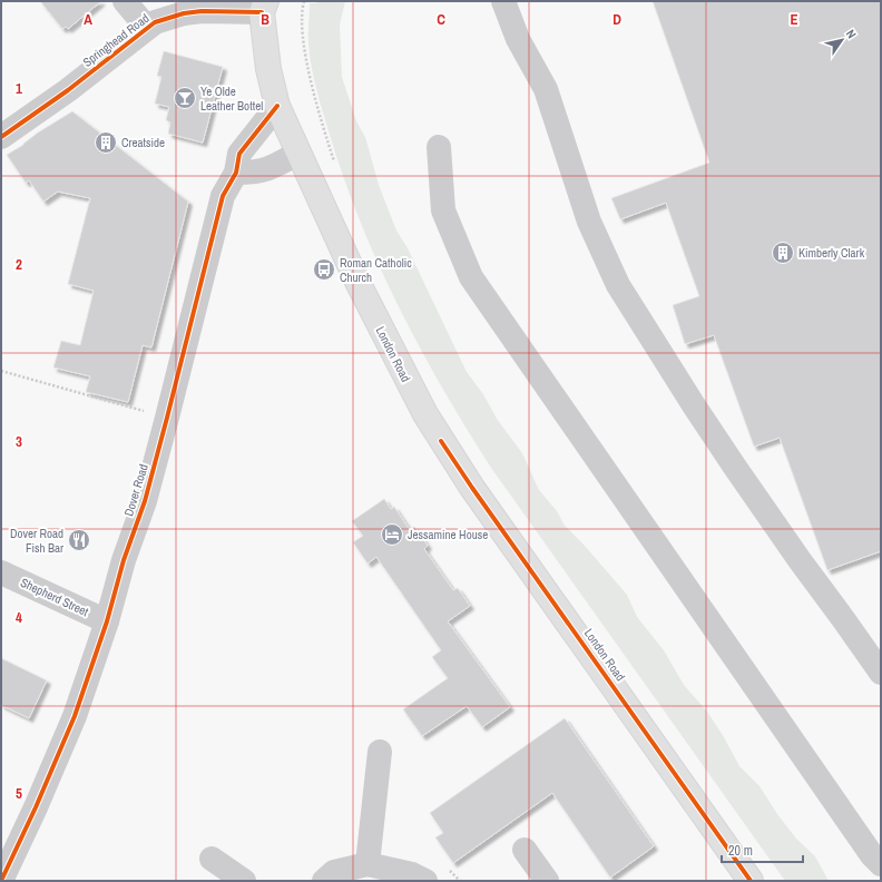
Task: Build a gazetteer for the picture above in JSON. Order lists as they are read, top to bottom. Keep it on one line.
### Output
{"streets":{"main road":["London Road"],"street":["Springhead Road","Dover Road","Shepherd Street"]},"crossings":[["Springhead Road","London Road"],["London Road","Dover Road"],["Dover Road","Shepherd Street"]],"places":{"bar":["Ye Olde Leather Bottel"],"building":["Creatside","Kimberly Clark"],"bus stop":["Roman Catholic Church"],"hotel":["Jessamine House"],"restaurant":["Dover Road Fish Bar"]},"scale_bar":"20 m","north":"top right","grid":{"columns":["A","B","C","D","E"],"rows":["1","2","3","4","5"]}}
